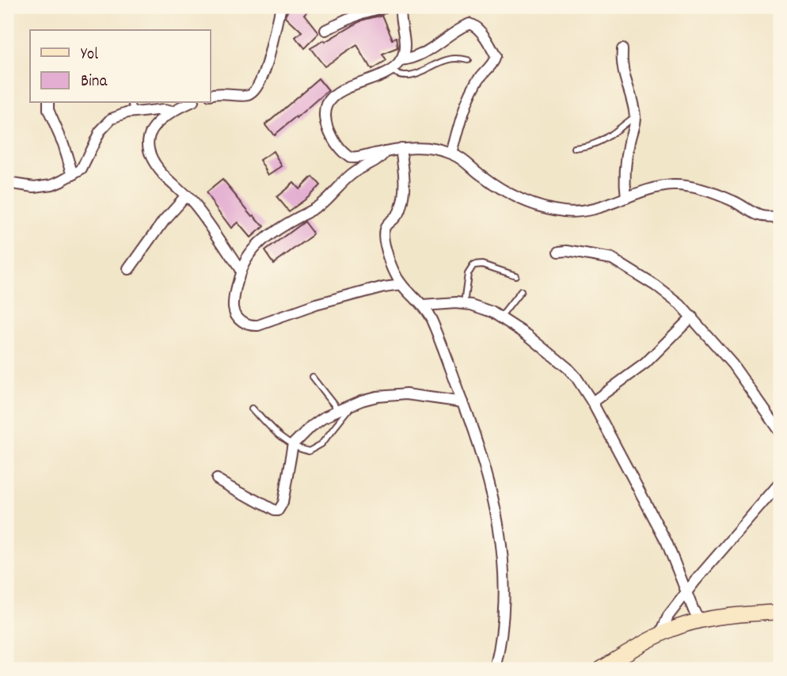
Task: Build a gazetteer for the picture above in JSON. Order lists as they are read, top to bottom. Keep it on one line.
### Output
{"legend":["Yol","Bina"]}
